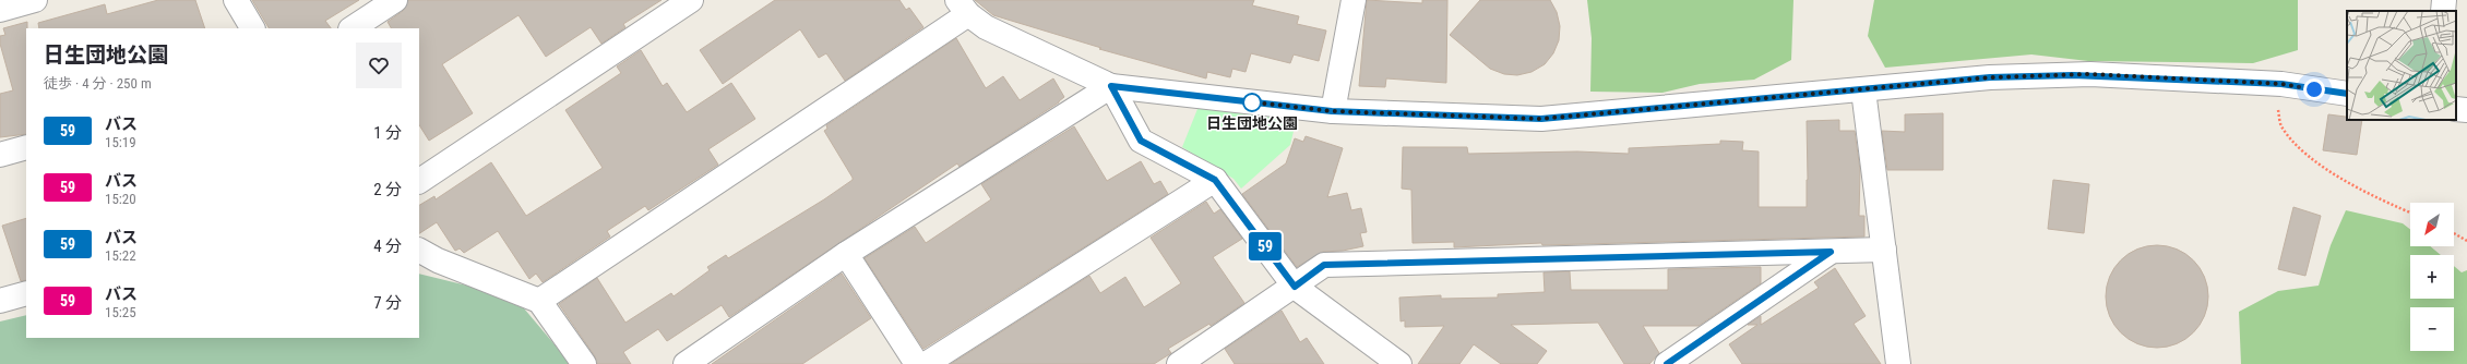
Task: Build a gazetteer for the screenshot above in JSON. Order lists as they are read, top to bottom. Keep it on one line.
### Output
{"places":["日生団地公園"],"lines":["bus line 59"],"north":"bottom left","page":{"on_map":"59","heading":["日生団地公園","徒歩 · 4 分 · 250 m"],"list":[{"mark":"59","name":"バス","note":"15:19","value":"1 分"},{"mark":"59","name":"バス","note":"15:20","value":"2 分"},{"mark":"59","name":"バス","note":"15:22","value":"4 分"},{"mark":"59","name":"バス","note":"15:25","value":"7 分"}],"map_buttons":["+","−"]}}
